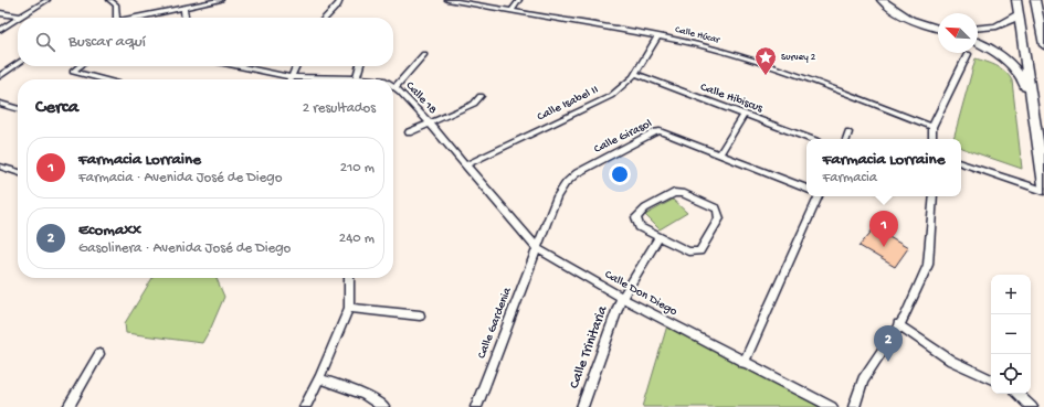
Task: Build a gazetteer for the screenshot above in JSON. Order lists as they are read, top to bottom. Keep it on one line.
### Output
{"streets":{"street":["Calle Húcar","Calle 18","Calle Hibiscus","Calle Isabel II","Calle Girasol","Calle Don Diego","Calle Gardenia","Calle Trinitaria"]},"crossings":[["Calle Húcar","Calle Isabel II"],["Calle 18","Calle Isabel II"],["Calle 18","Calle Don Diego"],["Calle Hibiscus","Calle Isabel II"],["Calle Isabel II","Calle Don Diego"],["Calle Girasol","Calle Don Diego"],["Calle Girasol","Calle Gardenia"],["Calle Don Diego","Calle Gardenia"],["Calle Don Diego","Calle Trinitaria"]],"places":{"place":["Survey 2"]},"north":"top left","page":{"search":"Buscar aquí","heading":["Cerca","2 resultados"],"list":[{"mark":"1","name":"Farmacia Lorraine","note":"Farmacia · Avenida José de Diego","value":"210 m"},{"mark":"2","name":"Ecomaxx","note":"Gasolinera · Avenida José de Diego","value":"240 m"}],"popup":["Farmacia Lorraine","Farmacia"],"pins":["1","2"],"map_buttons":["+","−"]}}
